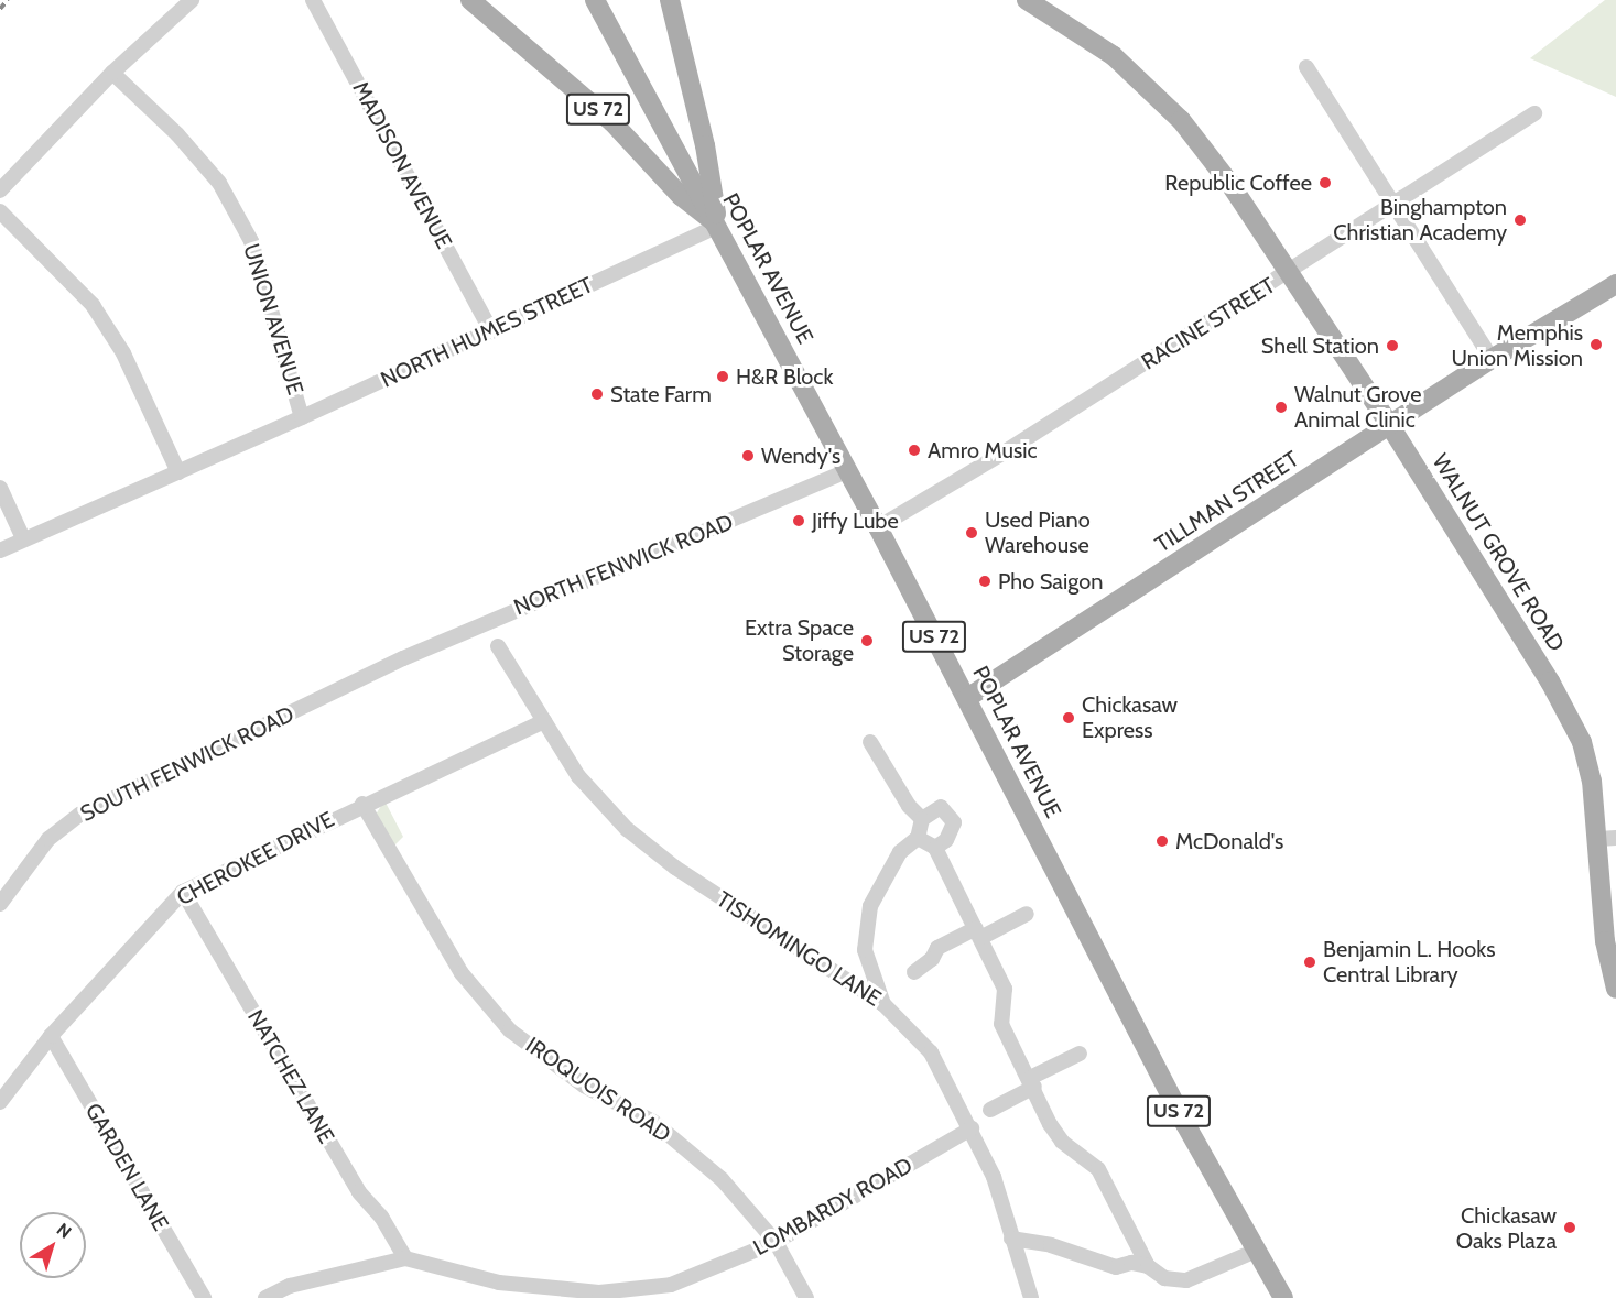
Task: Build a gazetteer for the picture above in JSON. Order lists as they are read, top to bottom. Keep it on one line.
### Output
{"streets":{"main road":["US 72","POPLAR AVENUE","TILLMAN STREET","WALNUT GROVE ROAD"],"street":["MADISON AVENUE","UNION AVENUE","RACINE STREET","NORTH HUMES STREET","NORTH FENWICK ROAD","SOUTH FENWICK ROAD","CHEROKEE DRIVE","TISHOMINGO LANE","NATCHEZ LANE","IROQUOIS ROAD","GARDEN LANE","LOMBARDY ROAD"]},"crossings":[["US 72","POPLAR AVENUE"],["US 72","NORTH HUMES STREET"],["MADISON AVENUE","NORTH HUMES STREET"],["POPLAR AVENUE","RACINE STREET"],["POPLAR AVENUE","NORTH HUMES STREET"],["POPLAR AVENUE","TILLMAN STREET"],["POPLAR AVENUE","NORTH FENWICK ROAD"],["UNION AVENUE","NORTH HUMES STREET"],["RACINE STREET","WALNUT GROVE ROAD"],["TILLMAN STREET","WALNUT GROVE ROAD"],["NORTH FENWICK ROAD","SOUTH FENWICK ROAD"],["CHEROKEE DRIVE","TISHOMINGO LANE"],["CHEROKEE DRIVE","NATCHEZ LANE"],["CHEROKEE DRIVE","IROQUOIS ROAD"],["CHEROKEE DRIVE","GARDEN LANE"],["TISHOMINGO LANE","LOMBARDY ROAD"],["NATCHEZ LANE","LOMBARDY ROAD"],["IROQUOIS ROAD","LOMBARDY ROAD"]],"places":["Republic Coffee","Binghampton Christian Academy","Memphis Union Mission","Shell Station","H&R Block","State Farm","Walnut Grove Animal Clinic","Amro Music","Wendy's","Jiffy Lube","Used Piano Warehouse","Pho Saigon","Extra Space Storage","Chickasaw Express","McDonald's","Benjamin L. Hooks Central Library","Chickasaw Oaks Plaza"],"north":"top right"}
